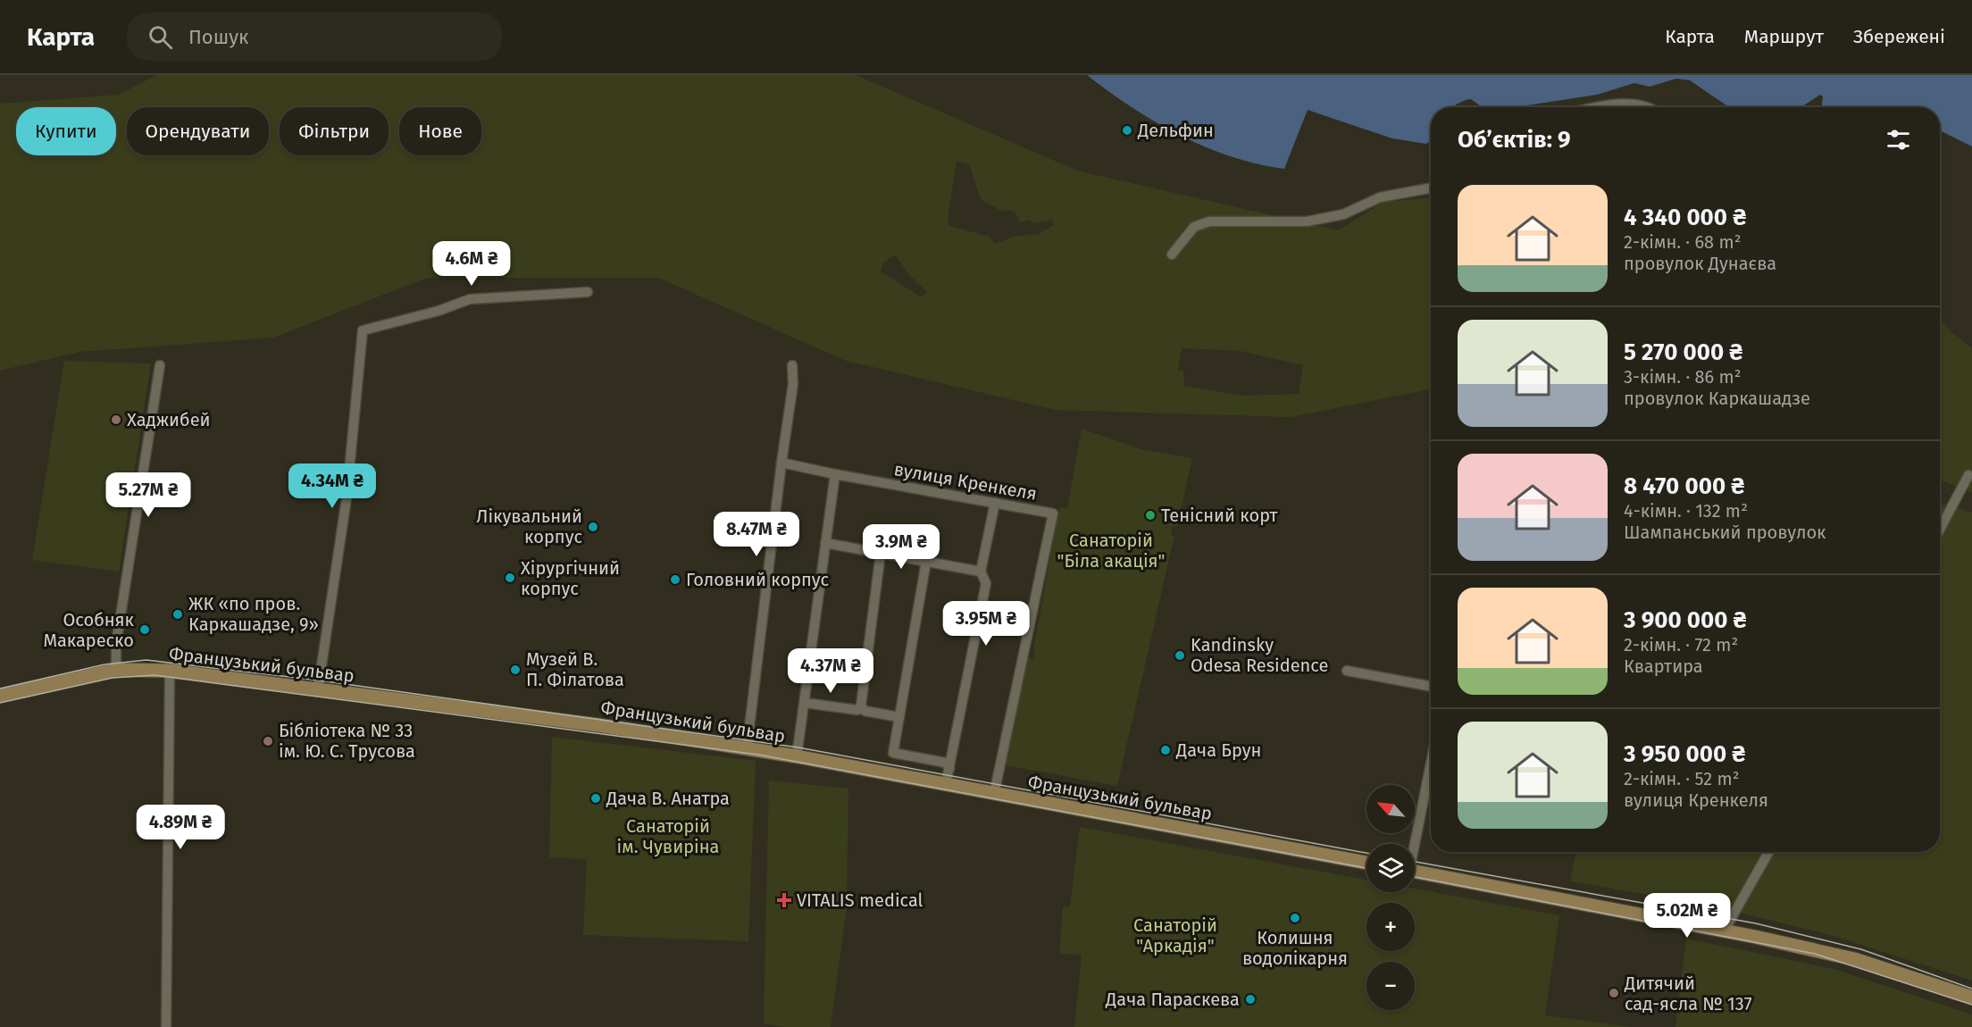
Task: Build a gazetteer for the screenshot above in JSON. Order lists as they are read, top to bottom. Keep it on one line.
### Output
{"streets":{"street":["вулиця Кренкеля","Французький бульвар"]},"crossings":[["вулиця Кренкеля","Французький бульвар"]],"parks":["Санаторій \"Біла акація\"","Санаторій ім. Чувиріна","Санаторій \"Аркадія\""],"places":{"other":["Дельфин","Хаджибей","Тенісний корт","Лікувальний корпус","Хірургічний корпус","Головний корпус","ЖК «по пров. Каркашадзе, 9»","Особняк Макареско","Kandinsky Odesa Residence","Музей В. П. Філатова","Бібліотека № 33 ім. Ю. С. Трусова","Дача Брун","Дача В. Анатра","Колишня водолікарня","Дитячий сад-ясла № 137","Дача Параскева"],"health":["VITALIS medical"]},"north":"top left","page":{"header":"Карта","search":"Пошук","nav":["Карта","Маршрут","Збережені"],"chip":["Купити","Орендувати","Фільтри","Нове"],"heading":"Об’єктів: 9","list":[{"name":"4 340 000 ₴","note":"2-кімн. · 68 m² · провулок Дунаєва"},{"name":"5 270 000 ₴","note":"3-кімн. · 86 m² · провулок Каркашадзе"},{"name":"8 470 000 ₴","note":"4-кімн. · 132 m² · Шампанський провулок"},{"name":"3 900 000 ₴","note":"2-кімн. · 72 m² · Квартира"},{"name":"3 950 000 ₴","note":"2-кімн. · 52 m² · вулиця Кренкеля"}],"price":["4.6M ₴","4.34M ₴","5.27M ₴","8.47M ₴","3.9M ₴","3.95M ₴","4.37M ₴","4.89M ₴","5.02M ₴"],"map_buttons":["+","−"]}}
